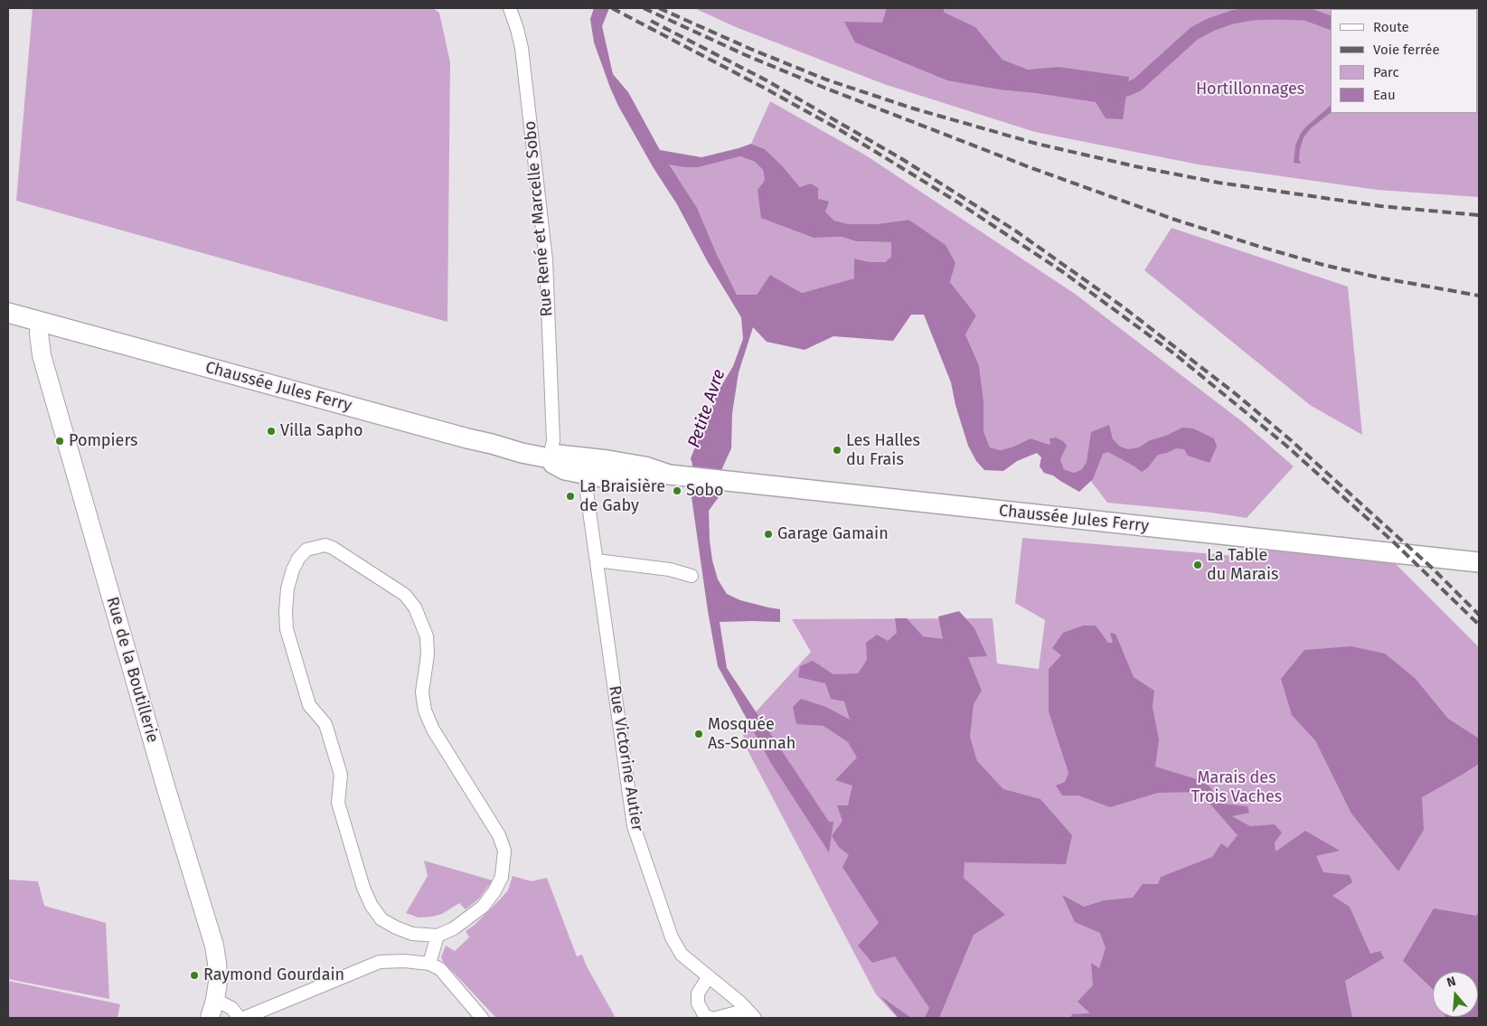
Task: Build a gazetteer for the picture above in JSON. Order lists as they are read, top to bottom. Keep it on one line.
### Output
{"streets":{"main road":["Chaussée Jules Ferry"],"street":["Rue René et Marcelle Sobo","Rue de la Boutillerie","Rue Victorine Autier"]},"crossings":[["Rue René et Marcelle Sobo","Chaussée Jules Ferry"],["Chaussée Jules Ferry","Rue de la Boutillerie"],["Chaussée Jules Ferry","Rue Victorine Autier"]],"water":["Petite Avre"],"parks":["Hortillonnages","Marais des Trois Vaches"],"places":["Villa Sapho","Pompiers","Les Halles du Frais","Sobo","La Braisière de Gaby","Garage Gamain","La Table du Marais","Mosquée As-Sounnah","Raymond Gourdain"],"legend":["Route","Voie ferrée","Parc","Eau"],"north":"top"}
